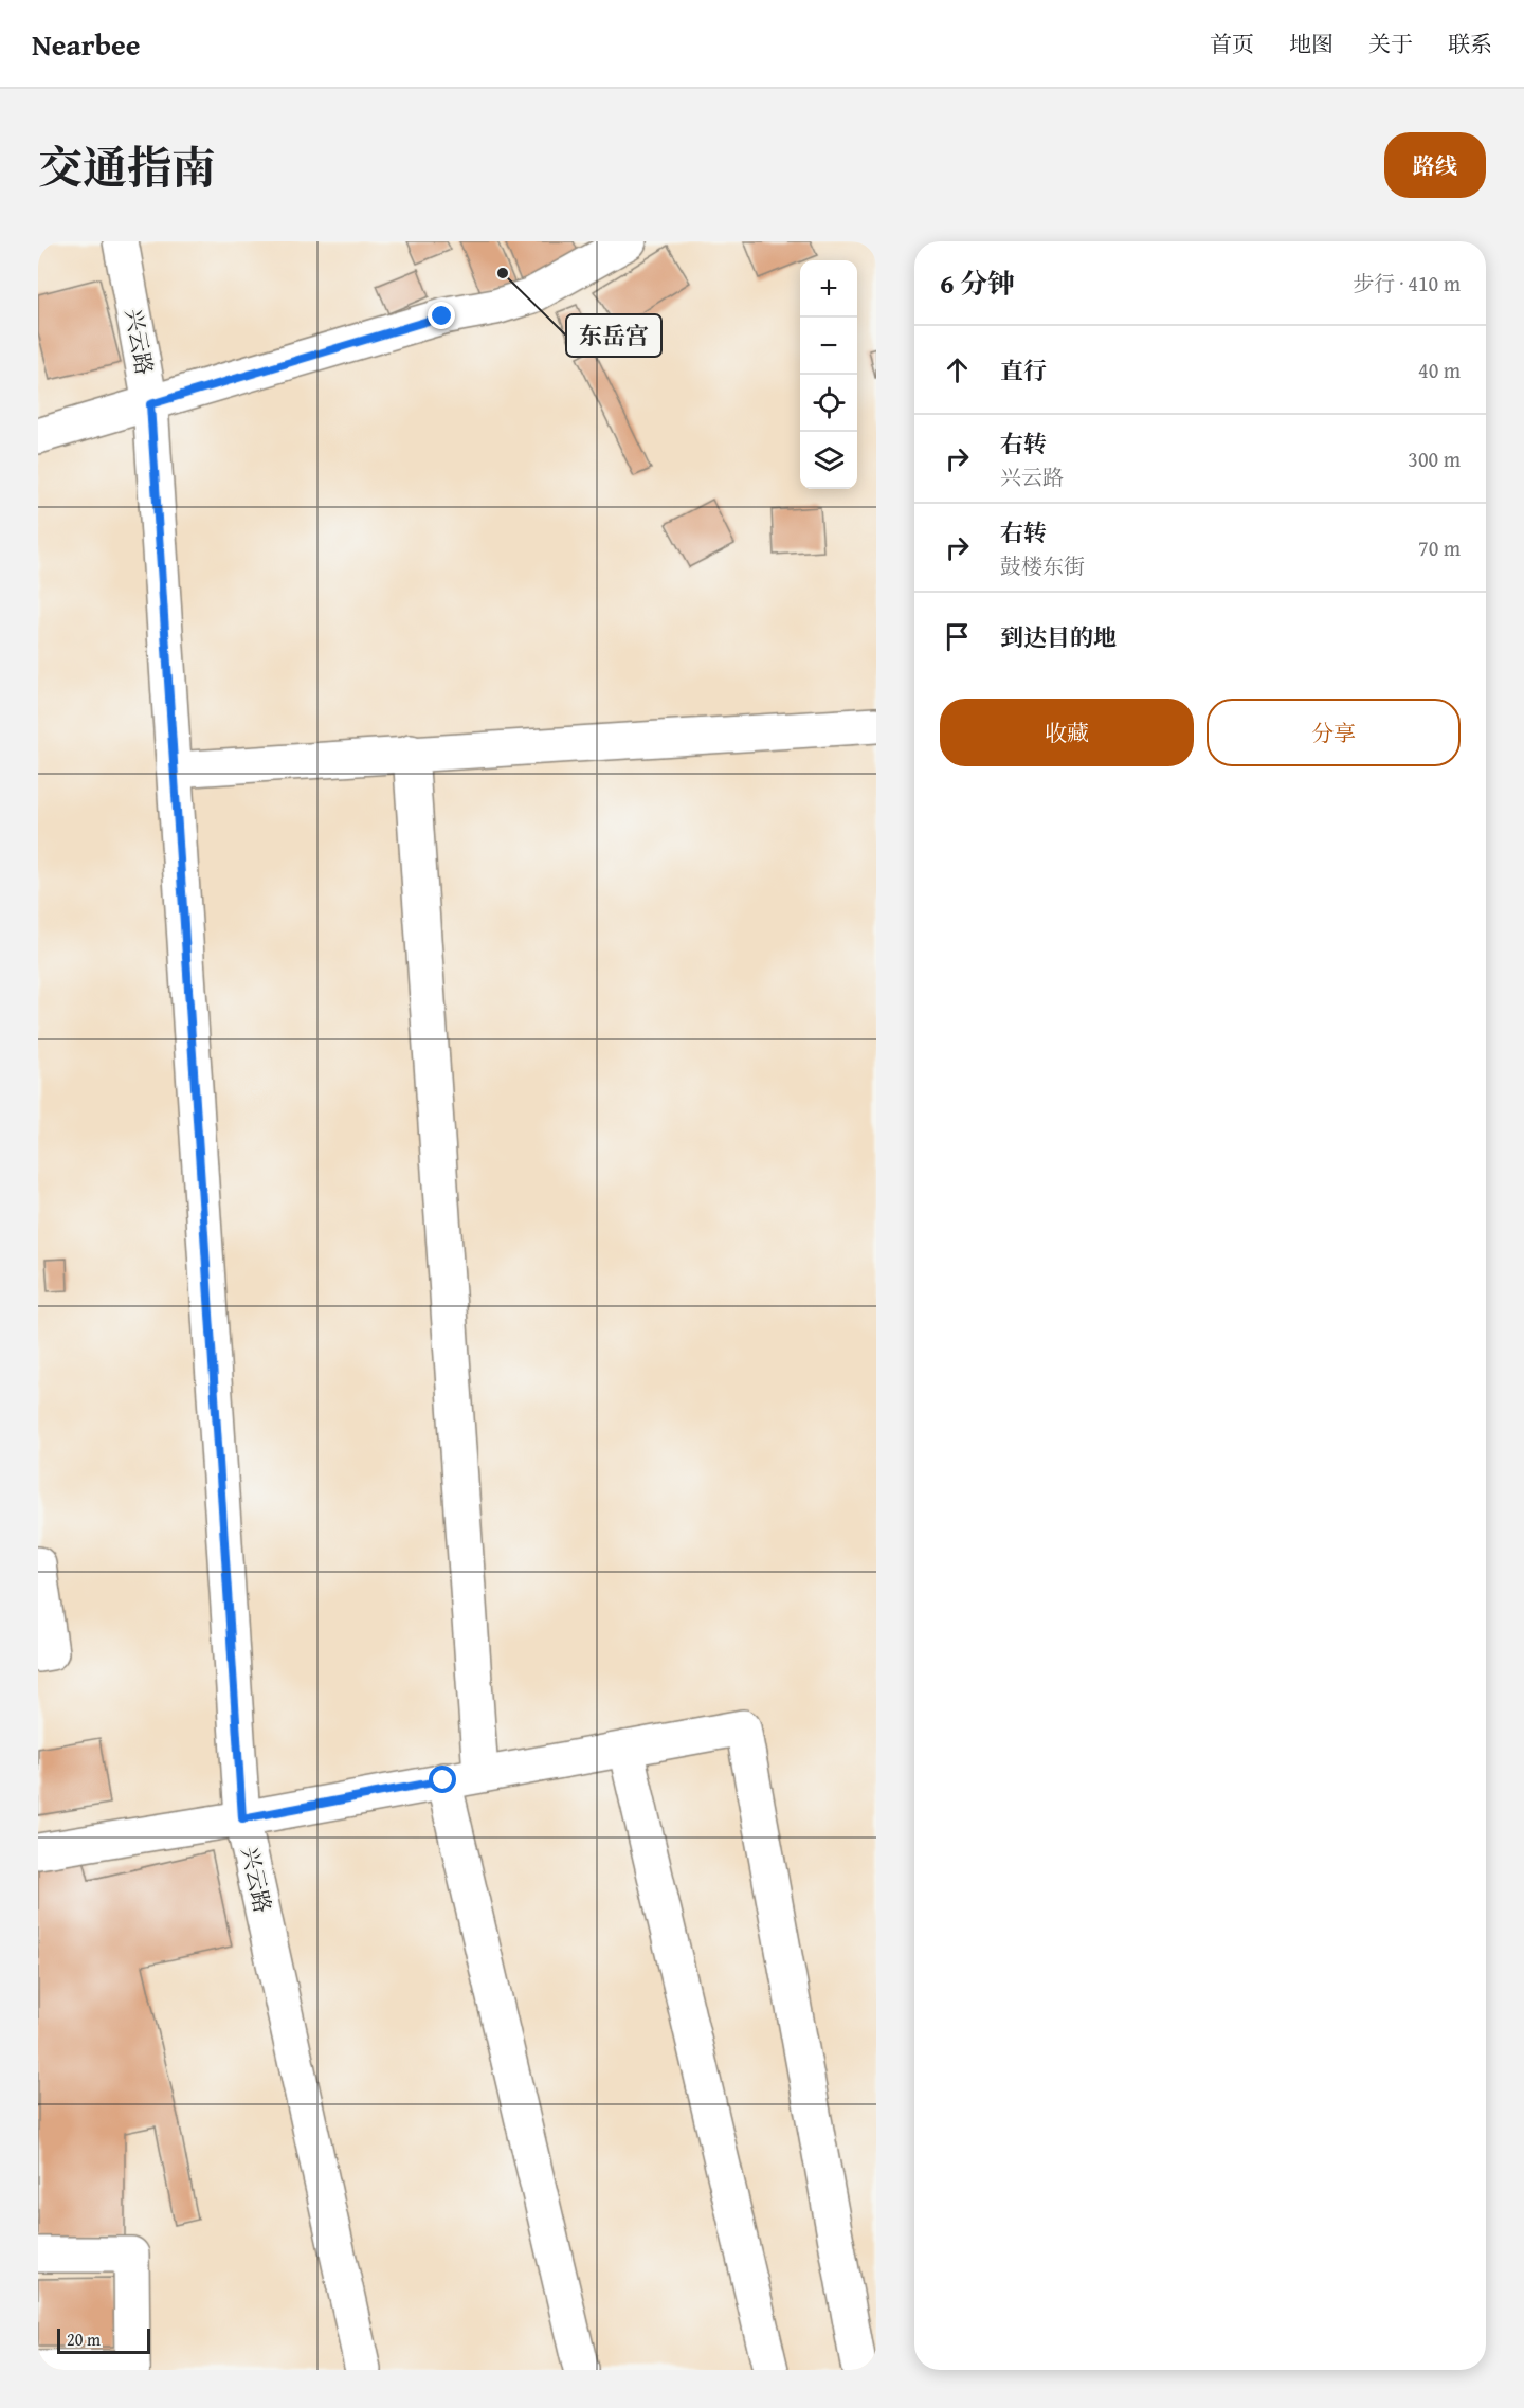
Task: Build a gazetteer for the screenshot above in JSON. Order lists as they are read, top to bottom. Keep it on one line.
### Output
{"streets":{"street":["兴云路"]},"places":["东岳宫"],"scale_bar":"20 m","page":{"header":"Nearbee","nav":["首页","地图","关于","联系"],"title":"交通指南","buttons":["路线",["收藏","分享"]],"heading":["6 分钟","步行 · 410 m"],"map_buttons":["+","−"],"list":[["直行","40 m"],["右转","兴云路","300 m"],["右转","鼓楼东街","70 m"],"到达目的地"],"scale":"20 m"}}
